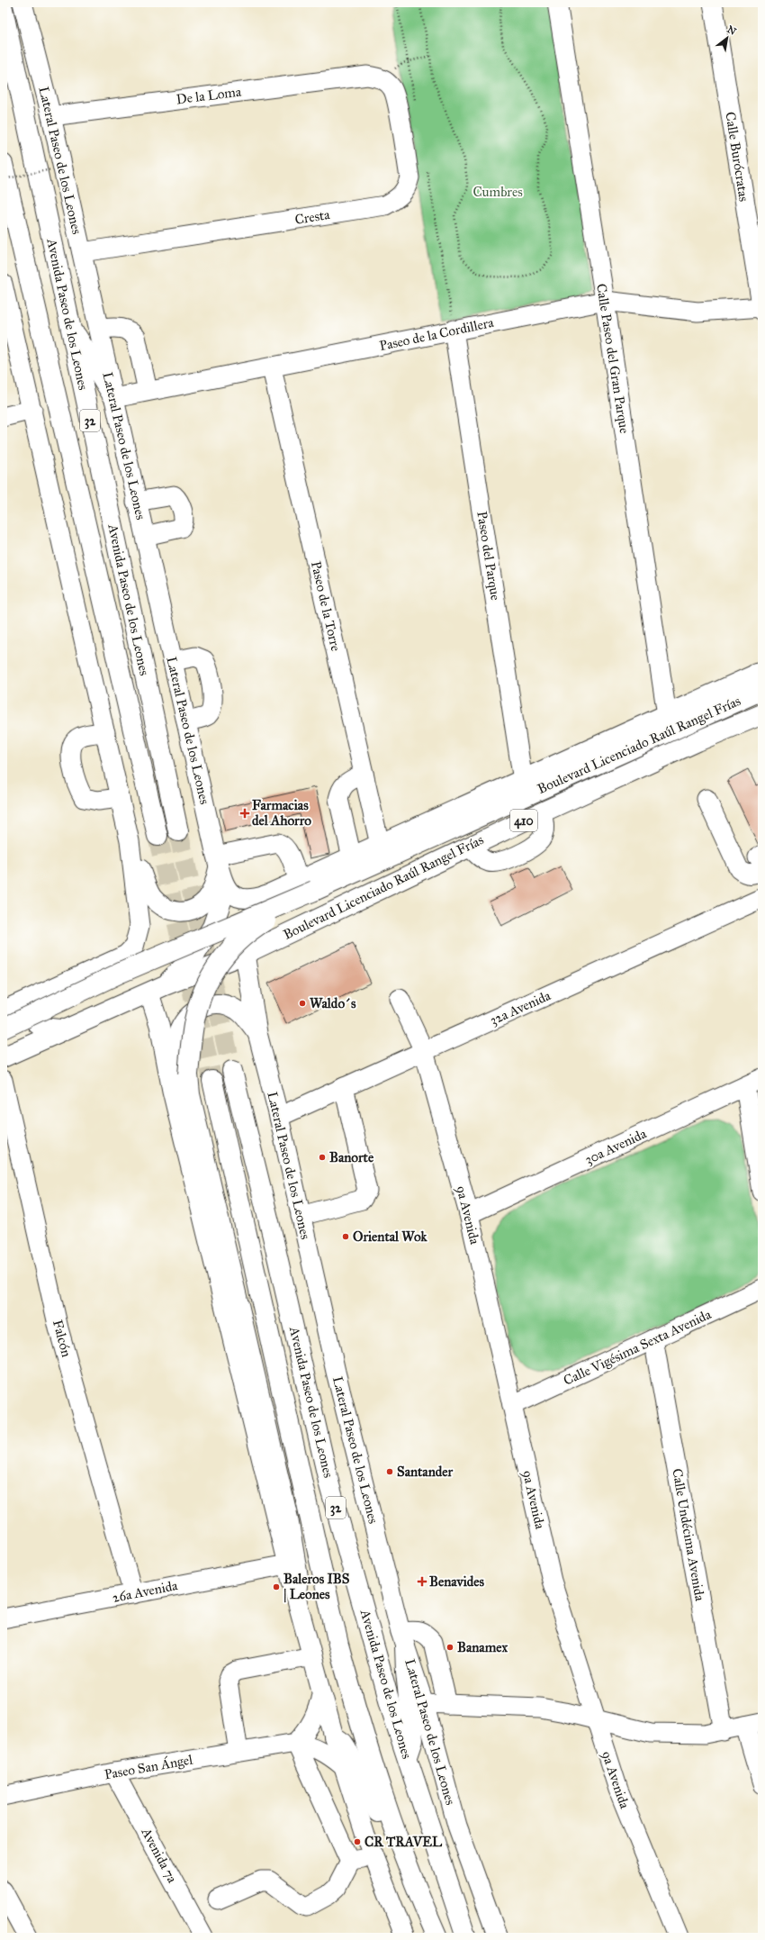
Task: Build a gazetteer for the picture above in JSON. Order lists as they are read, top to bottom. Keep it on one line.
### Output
{"streets":{"main road":["Avenida Paseo de los Leones","32","Boulevard Licenciado Raúl Rangel Frías","410"],"street":["De la Loma","Calle Burócratas","Lateral Paseo de los Leones","Cresta","Paseo de la Cordillera","Calle Paseo del Gran Parque","Paseo del Parque","Paseo de la Torre","32a Avenida","30a Avenida","9a Avenida","Falcón","Calle Vigésima Sexta Avenida","Calle Undécima Avenida","26a Avenida","Paseo San Ángel","Avenida 7a"]},"crossings":[["De la Loma","Lateral Paseo de los Leones"],["De la Loma","Cresta"],["Calle Burócratas","Paseo de la Cordillera"],["Lateral Paseo de los Leones","Cresta"],["Lateral Paseo de los Leones","Paseo de la Cordillera"],["Lateral Paseo de los Leones","Boulevard Licenciado Raúl Rangel Frías"],["Lateral Paseo de los Leones","32a Avenida"],["Paseo de la Cordillera","Calle Paseo del Gran Parque"],["Paseo de la Cordillera","Paseo del Parque"],["Paseo de la Cordillera","Paseo de la Torre"],["32a Avenida","9a Avenida"],["30a Avenida","9a Avenida"],["9a Avenida","Calle Vigésima Sexta Avenida"],["Falcón","26a Avenida"],["Calle Vigésima Sexta Avenida","Calle Undécima Avenida"],["Paseo San Ángel","Avenida 7a"]],"parks":["Cumbres"],"places":{"health":["Farmacias del Ahorro","Benavides"],"other":["Waldo´s","Banorte","Oriental Wok","Santander","Baleros IBS | Leones","Banamex","CR TRAVEL"]},"north":"top right"}
